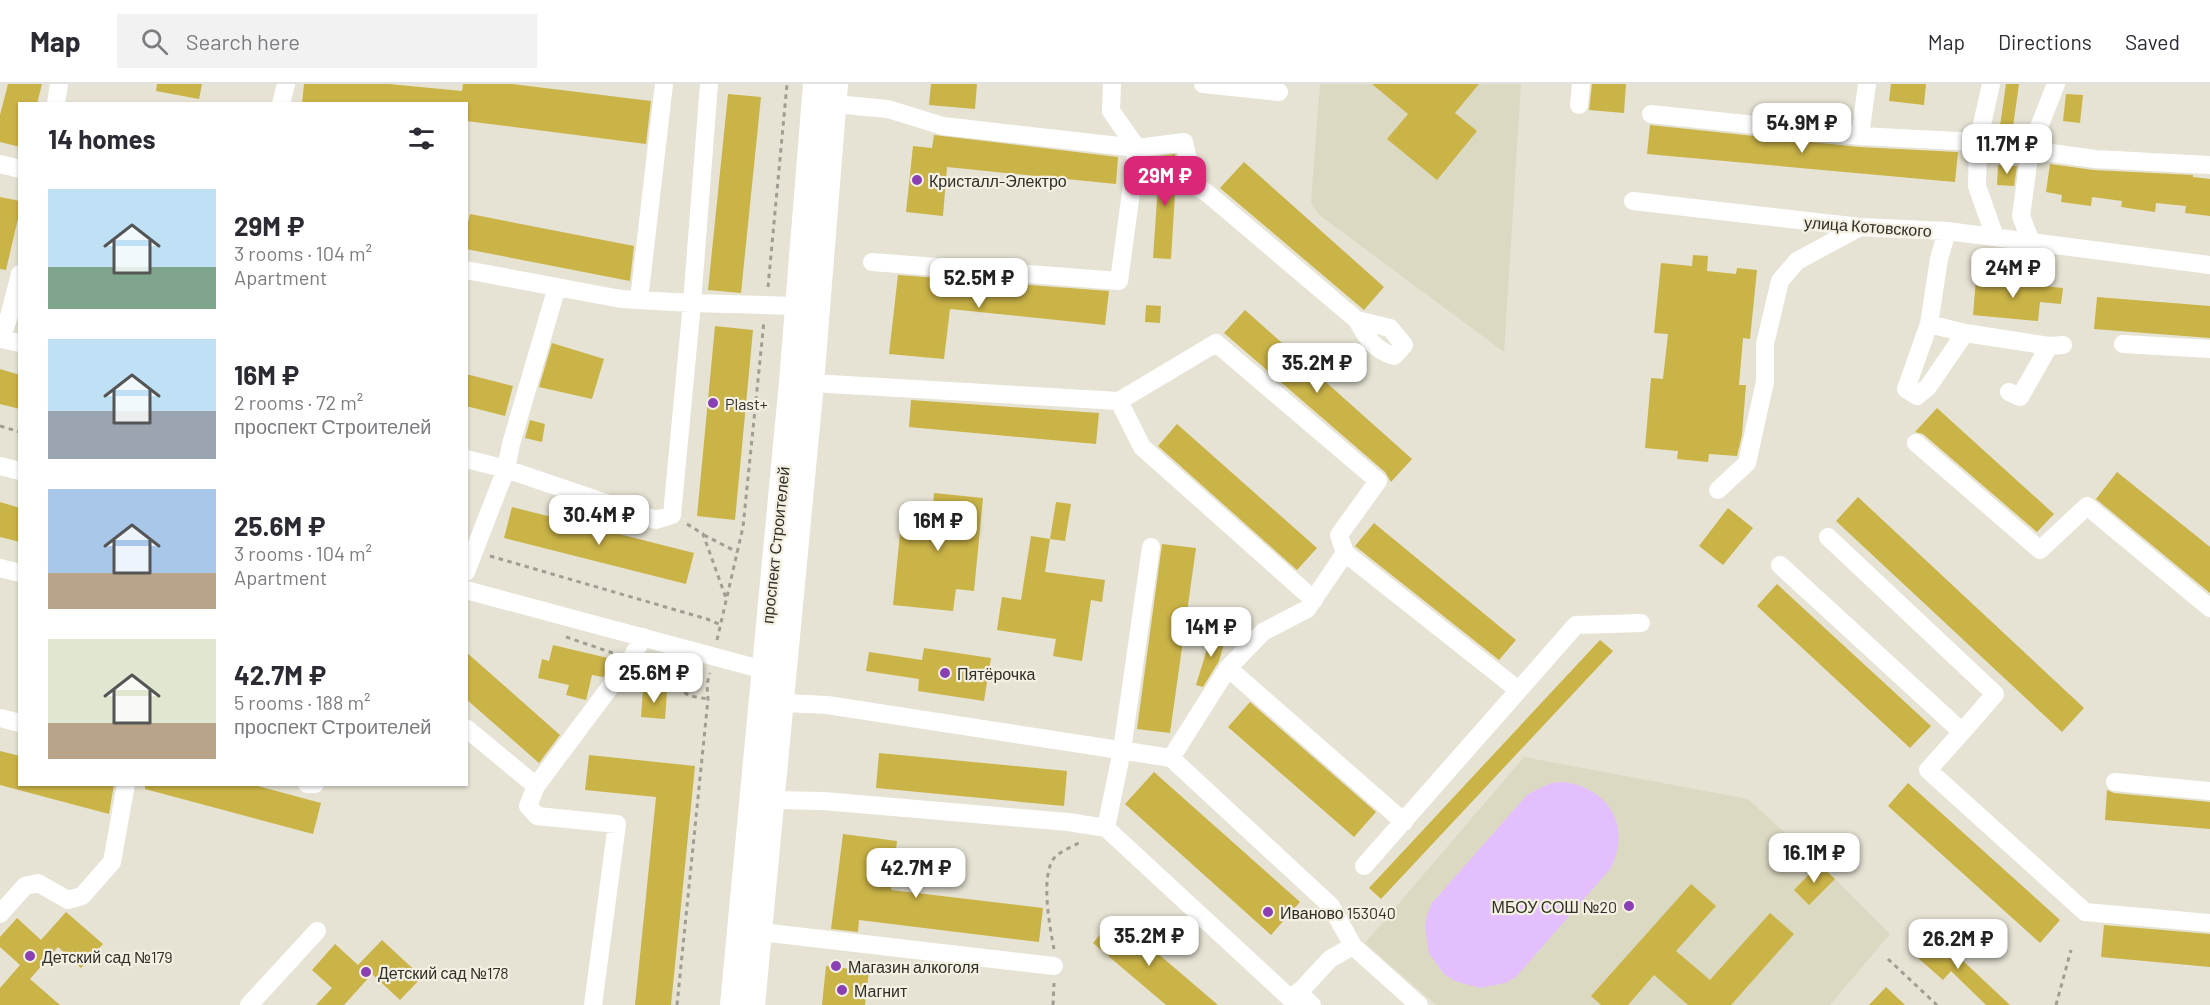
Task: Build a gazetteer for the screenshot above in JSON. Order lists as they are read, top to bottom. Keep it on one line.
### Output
{"streets":{"main road":["проспект Строителей"],"street":["улица Котовского"]},"places":["Кристалл-Электро","Plast+","Пятёрочка","МБОУ СОШ №20","Иваново 153040","Детский сад №179","Магазин алкоголя","Детский сад №178","Магнит"],"page":{"header":"Map","search":"Search here","nav":["Map","Directions","Saved"],"heading":"14 homes","price":["54.9M ₽","11.7M ₽","29M ₽","24M ₽","52.5M ₽","35.2M ₽","30.4M ₽","16M ₽","14M ₽","25.6M ₽","16.1M ₽","42.7M ₽","35.2M ₽","26.2M ₽"],"list":[{"name":"29M ₽","note":"3 rooms · 104 m² · Apartment"},{"name":"16M ₽","note":"2 rooms · 72 m² · проспект Строителей"},{"name":"25.6M ₽","note":"3 rooms · 104 m² · Apartment"},{"name":"42.7M ₽","note":"5 rooms · 188 m² · проспект Строителей"}]}}
